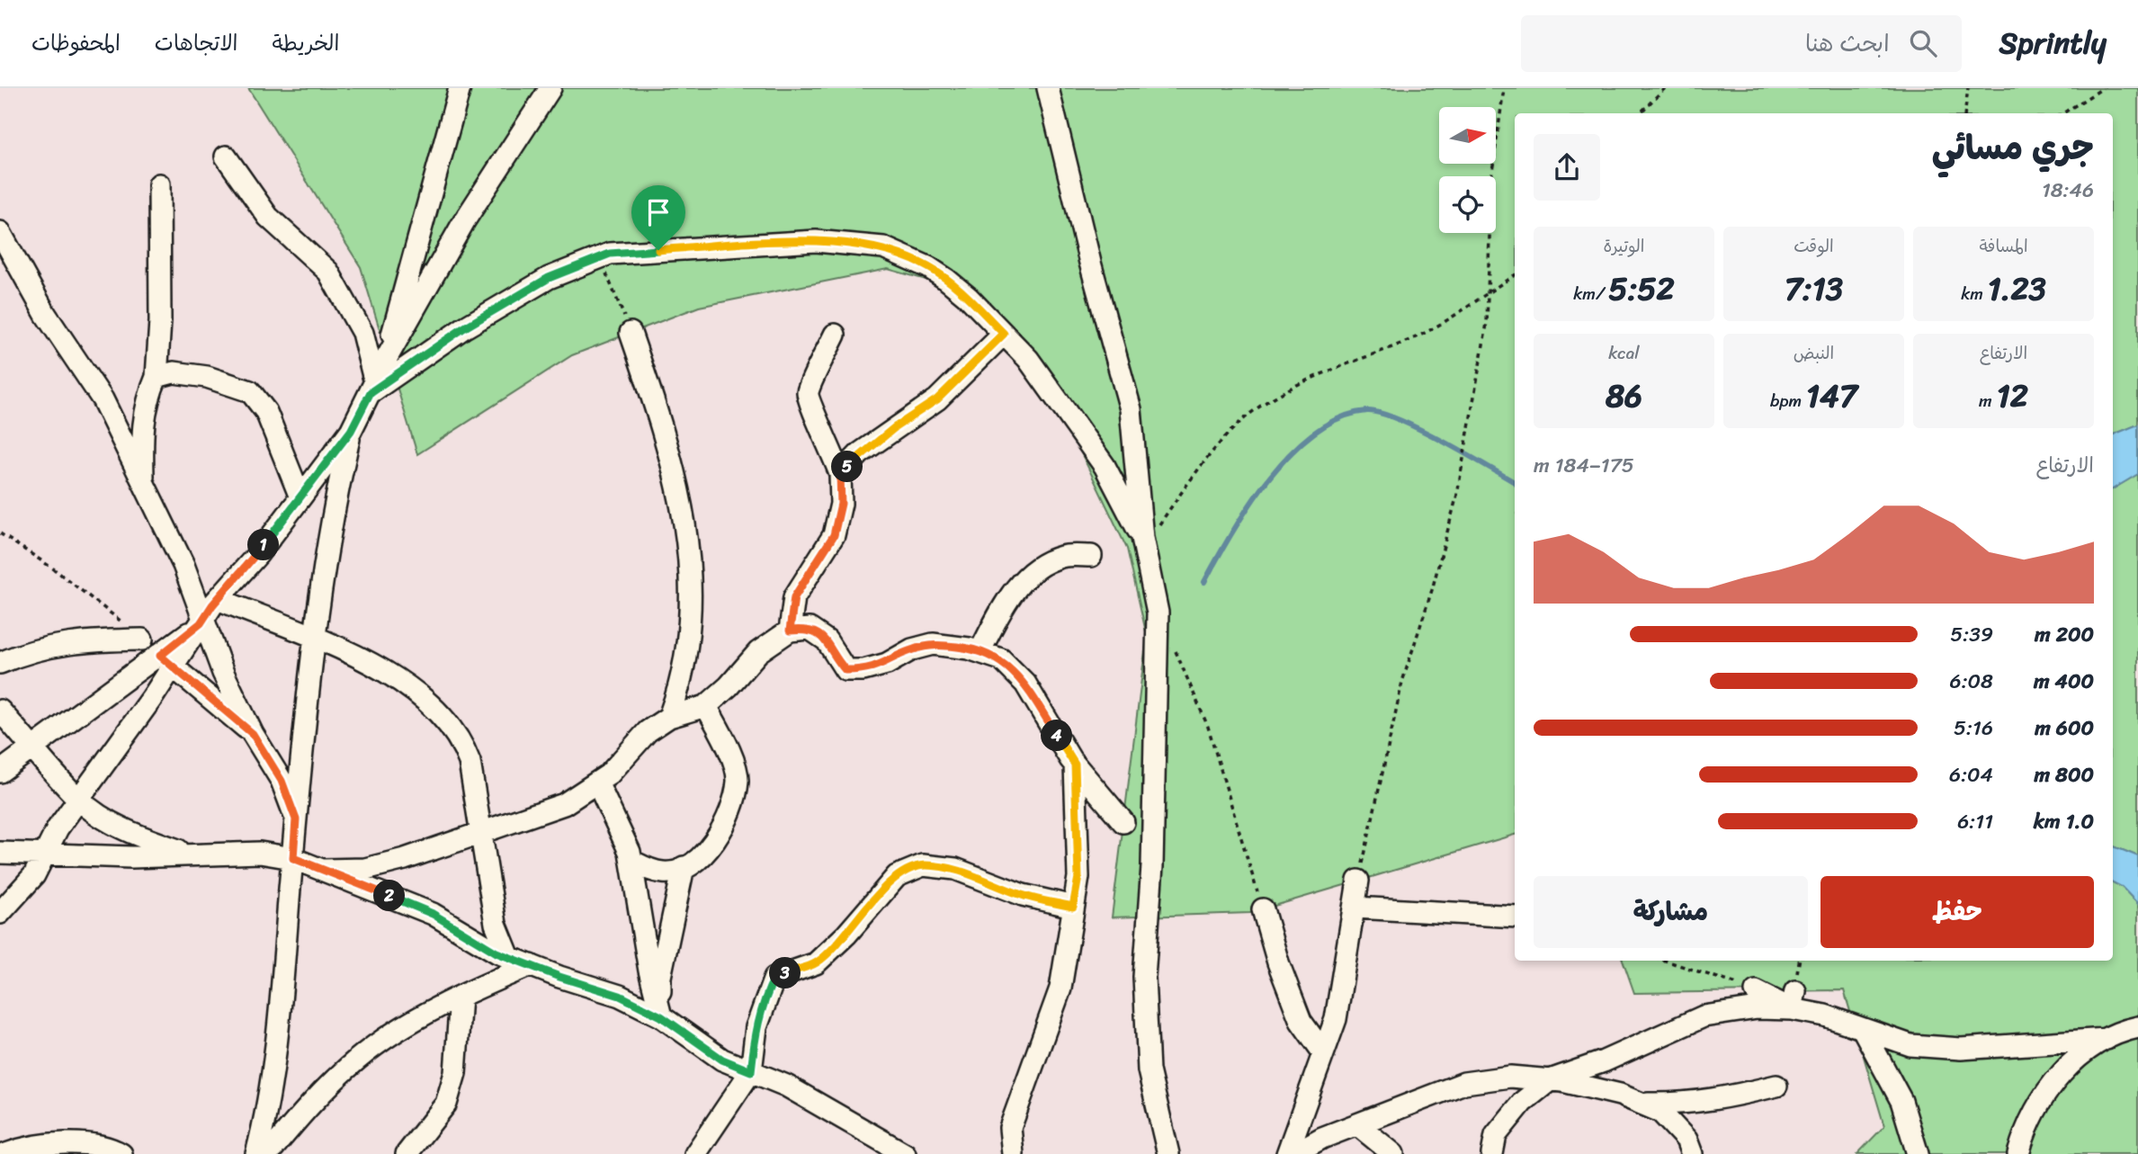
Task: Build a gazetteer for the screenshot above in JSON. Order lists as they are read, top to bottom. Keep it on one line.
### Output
{"north":"right","page":{"header":"Sprintly","search":"ابحث هنا","nav":["الخريطة","الاتجاهات","المحفوظات"],"heading":["جري مسائي","18:46"],"stats":[["المسافة","1.23 km"],["الوقت","7:13"],["الوتيرة","5:52 /km"],["الارتفاع","12 m"],["النبض","147 bpm"],["kcal","86"]],"chart":["الارتفاع","175–184 m"],"pins":["5","1","4","2","3"],"list":[{"name":"200 m","note":"5:39"},{"name":"400 m","note":"6:08"},{"name":"600 m","note":"5:16"},{"name":"800 m","note":"6:04"},{"name":"1.0 km","note":"6:11"}],"buttons":["حفظ","مشاركة"]}}
